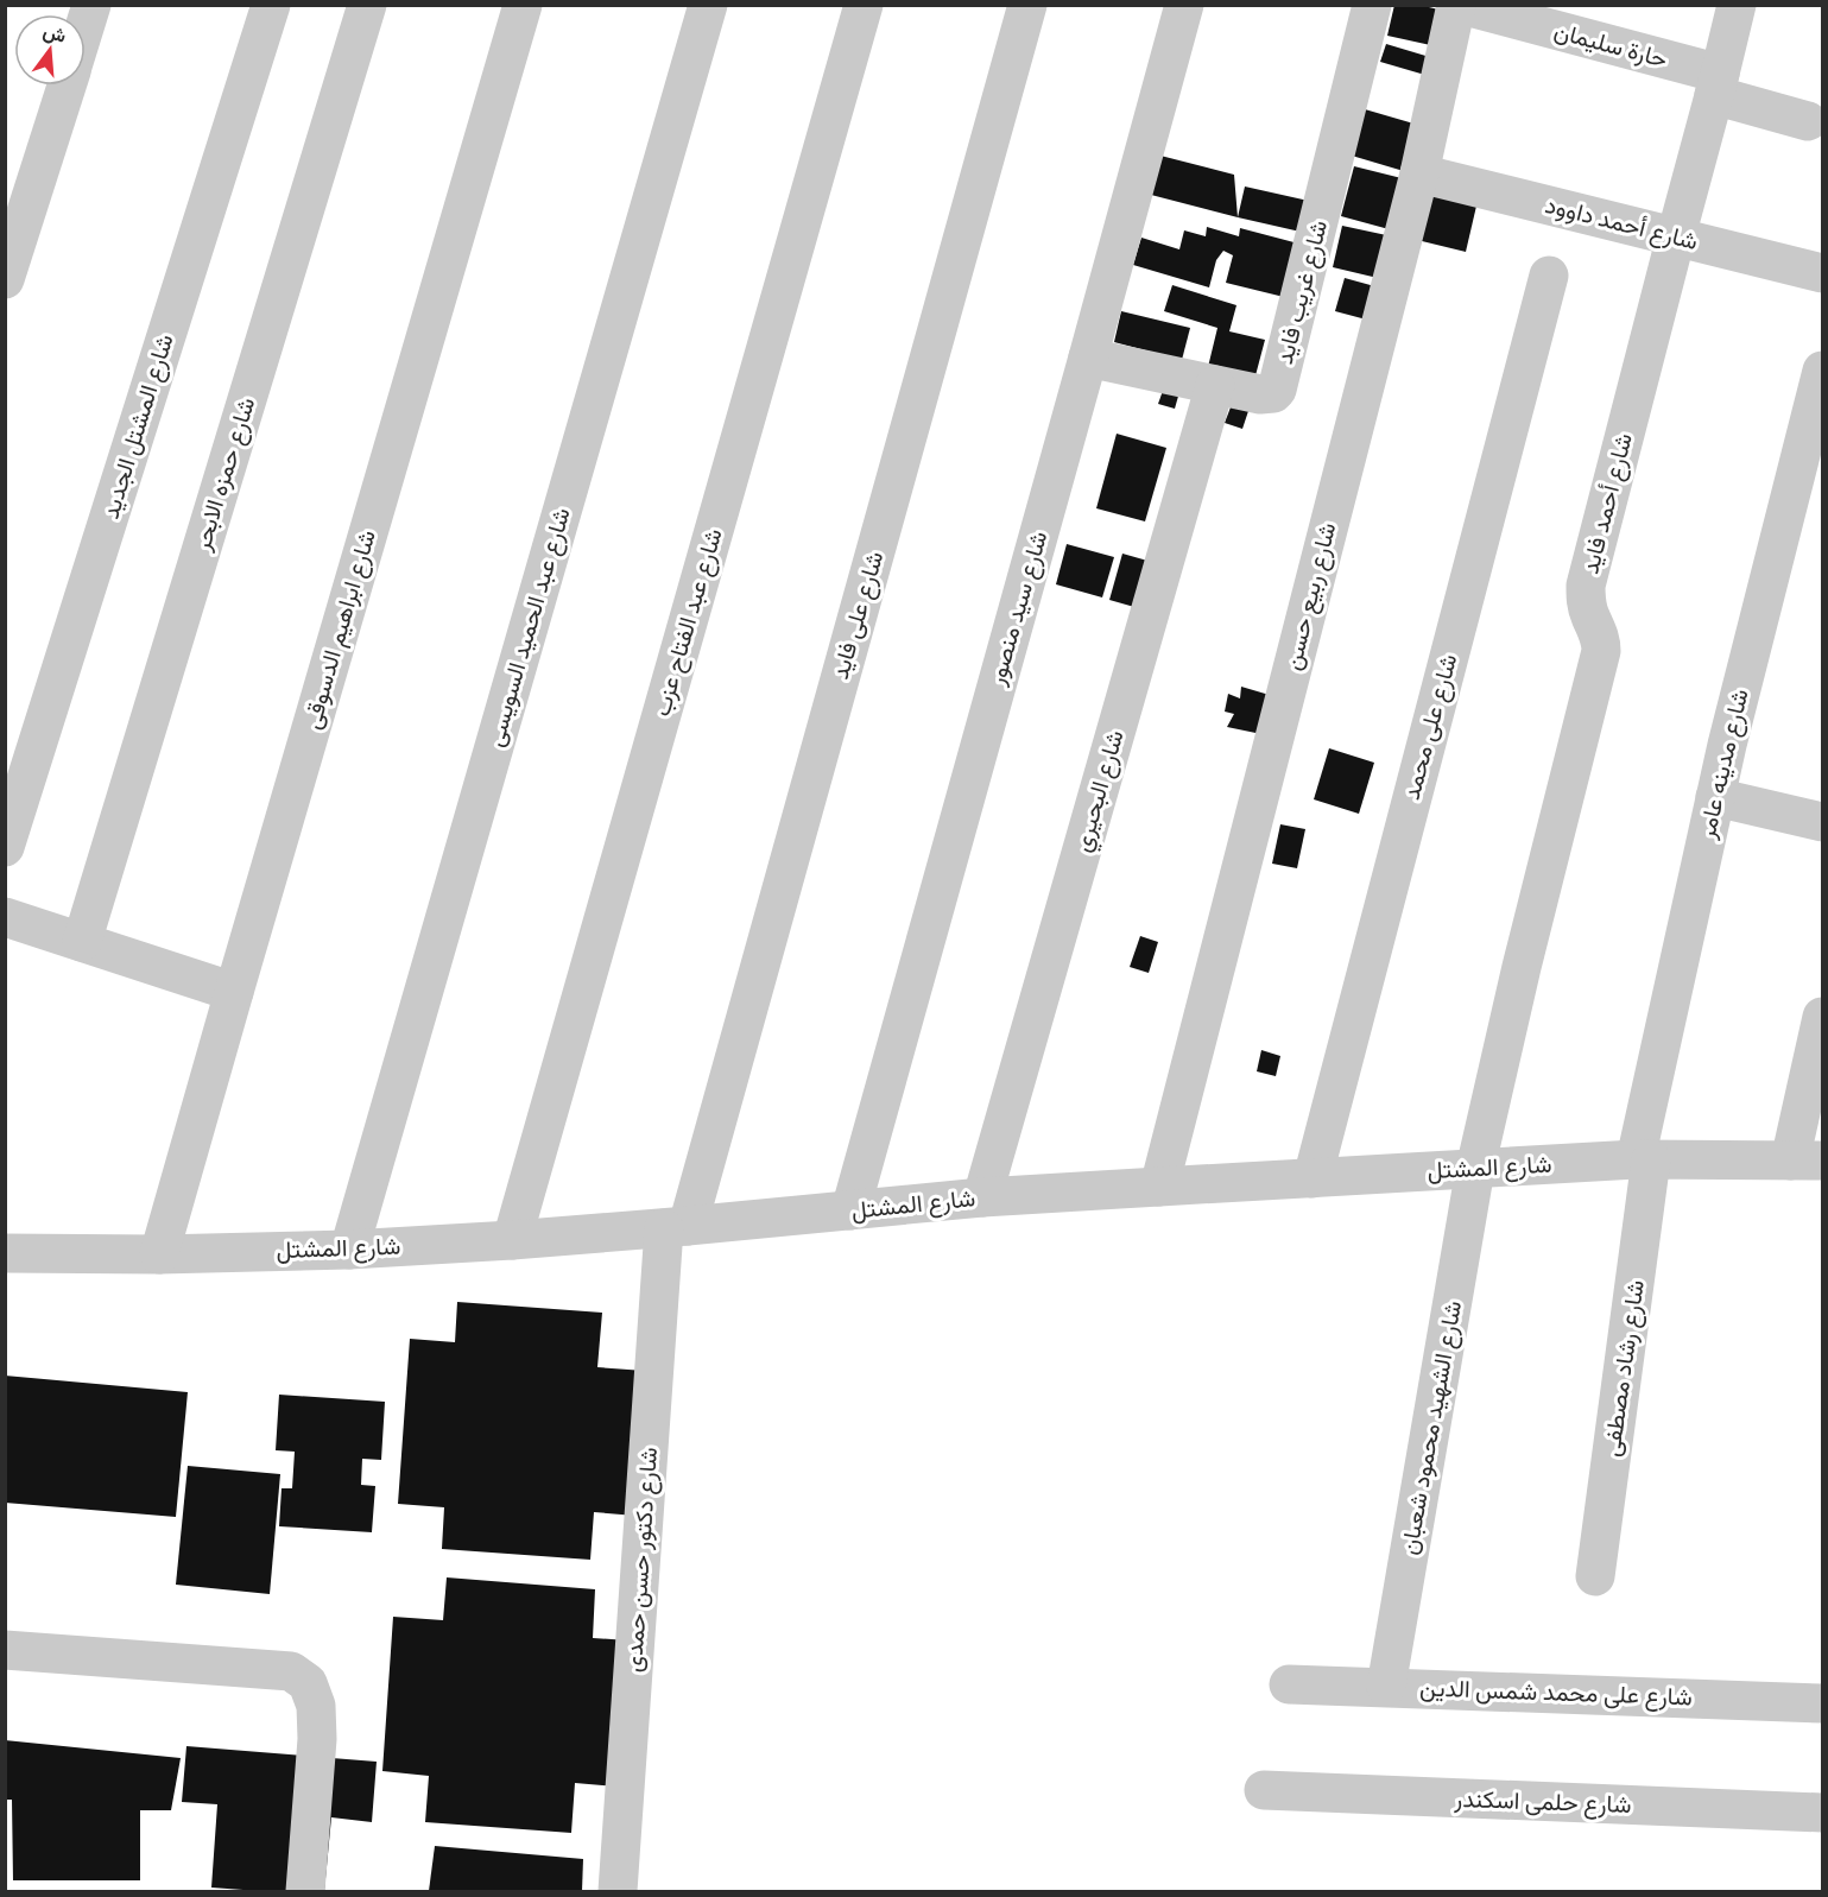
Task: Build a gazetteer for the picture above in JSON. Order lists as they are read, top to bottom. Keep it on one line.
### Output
{"streets":{"street":["حارة سليمان","شارع أحمد داوود","شارع غريب فايد","شارع المشتل الجديد","شارع حمزه الابحر","شارع أحمد فايد","شارع ربيع حسن","شارع سيد منصور","شارع على فايد","شارع عبد الفتاح عزب","شارع عبد الحميد السويسى","شارع ابراهيم الدسوقى","شارع على محمد","شارع مدينه عامر","شارع البحيري","شارع المشتل","شارع رشاد مصطفى","شارع الشهيد محمود شعبان","شارع دكتور حسن حمدى","شارع على محمد شمس الدين","شارع حلمى اسكندر"]},"crossings":[["حارة سليمان","شارع أحمد فايد"],["حارة سليمان","شارع ربيع حسن"],["شارع أحمد داوود","شارع أحمد فايد"],["شارع أحمد داوود","شارع ربيع حسن"],["شارع غريب فايد","شارع سيد منصور"],["شارع غريب فايد","شارع البحيري"],["شارع أحمد فايد","شارع المشتل"],["شارع أحمد فايد","شارع الشهيد محمود شعبان"],["شارع ربيع حسن","شارع المشتل"],["شارع سيد منصور","شارع المشتل"],["شارع على فايد","شارع المشتل"],["شارع على فايد","شارع دكتور حسن حمدى"],["شارع عبد الفتاح عزب","شارع المشتل"],["شارع عبد الحميد السويسى","شارع المشتل"],["شارع ابراهيم الدسوقى","شارع المشتل"],["شارع على محمد","شارع المشتل"],["شارع مدينه عامر","شارع المشتل"],["شارع مدينه عامر","شارع رشاد مصطفى"],["شارع البحيري","شارع المشتل"],["شارع المشتل","شارع رشاد مصطفى"],["شارع المشتل","شارع الشهيد محمود شعبان"],["شارع المشتل","شارع دكتور حسن حمدى"],["شارع الشهيد محمود شعبان","شارع على محمد شمس الدين"]],"north":"top"}
